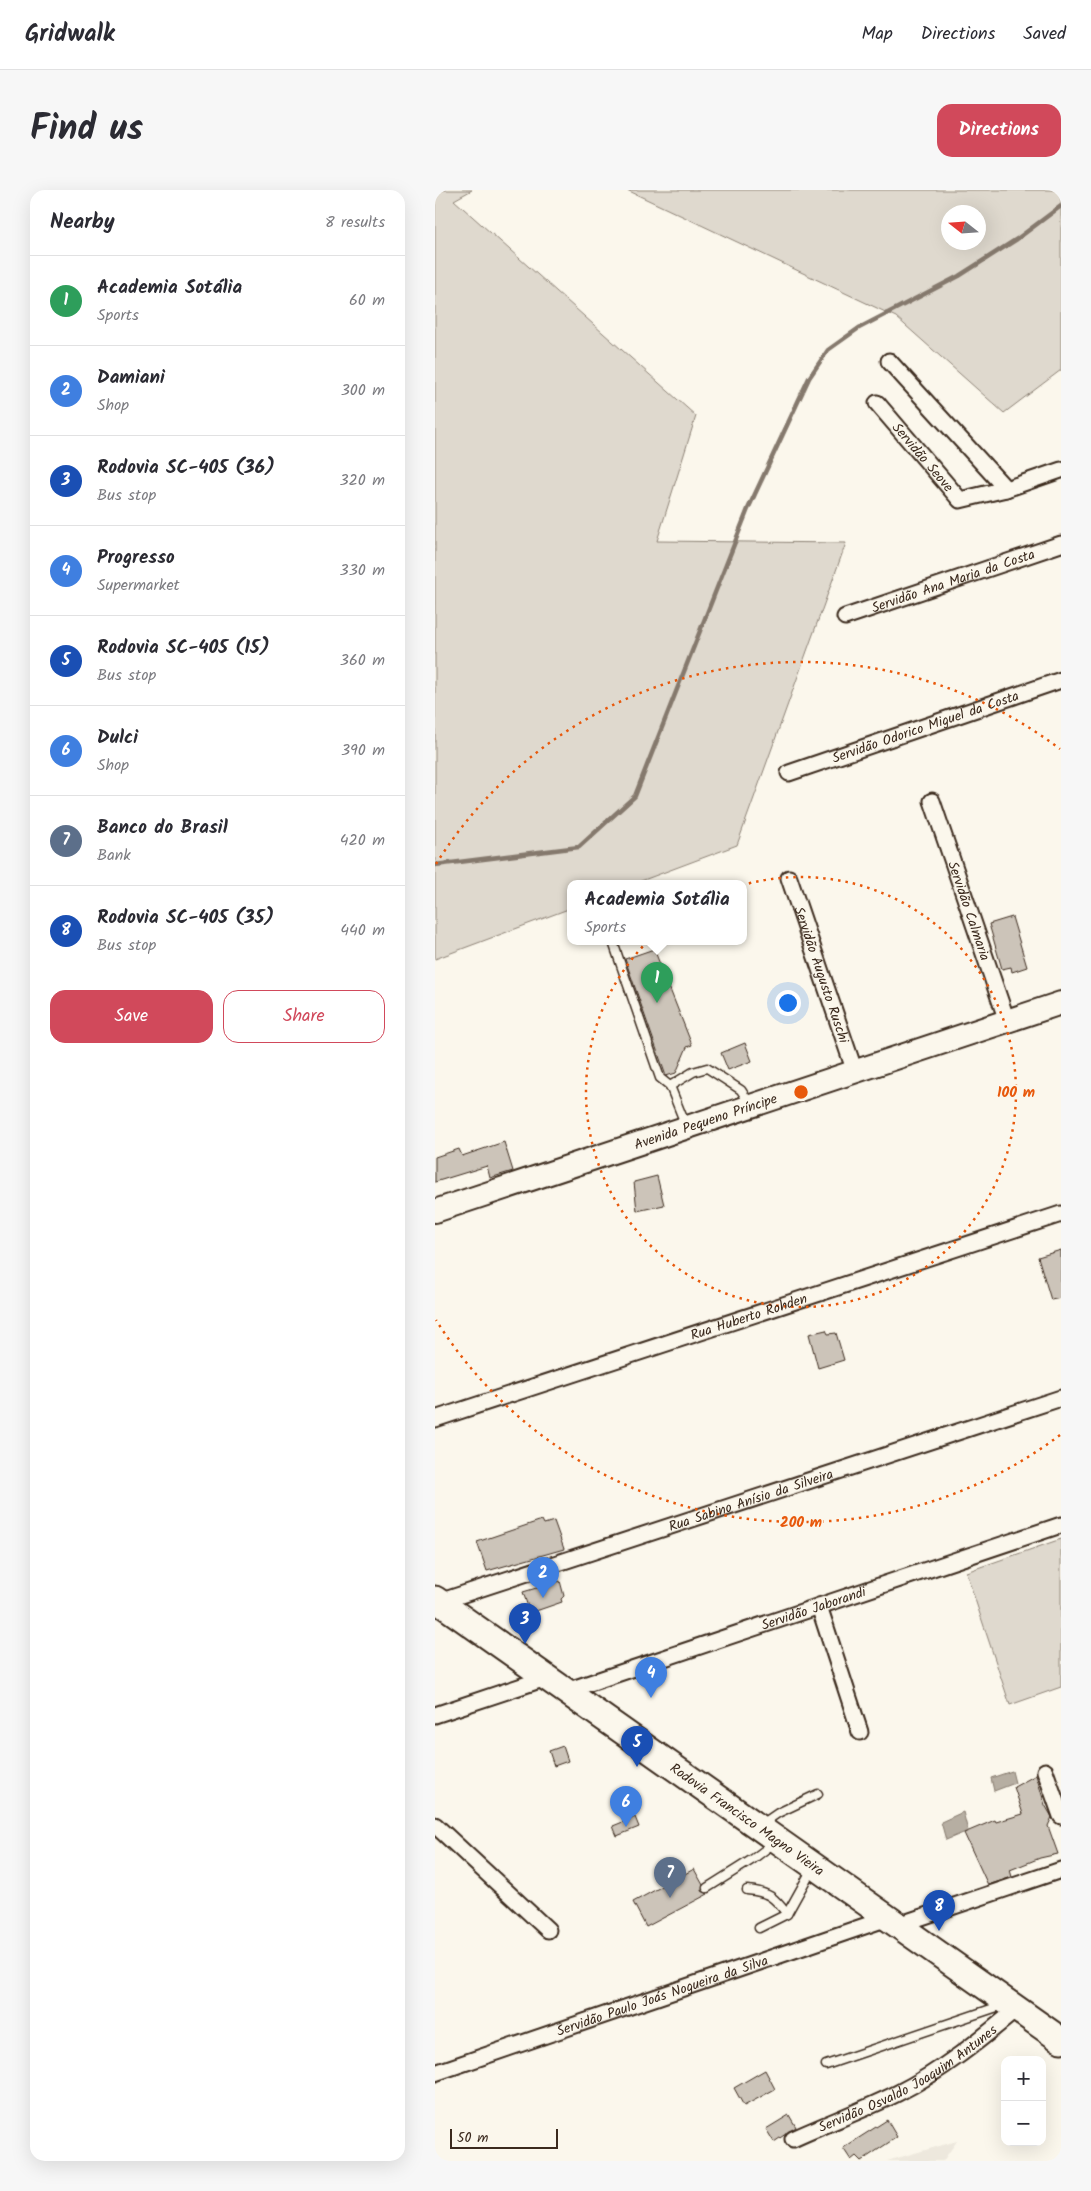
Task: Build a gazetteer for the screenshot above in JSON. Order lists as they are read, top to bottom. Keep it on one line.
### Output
{"streets":{"main road":["Avenida Pequeno Príncipe","Rodovia Francisco Magno Vieira"],"street":["Servidão Seove","Servidão Ana Maria da Costa","Servidão Odorico Miguel da Costa","Servidão Calmaria","Servidão Augusto Ruschi","Rua Huberto Rohden","Rua Sabino Anísio da Silveira","Servidão Jaborandi","Servidão Paulo Joás Nogueira da Silva","Servidão Osvaldo Joaquim Antunes"]},"crossings":[["Servidão Calmaria","Avenida Pequeno Príncipe"],["Servidão Augusto Ruschi","Avenida Pequeno Príncipe"],["Rua Sabino Anísio da Silveira","Rodovia Francisco Magno Vieira"],["Servidão Jaborandi","Rodovia Francisco Magno Vieira"],["Rodovia Francisco Magno Vieira","Servidão Paulo Joás Nogueira da Silva"],["Rodovia Francisco Magno Vieira","Servidão Osvaldo Joaquim Antunes"]],"scale_bar":"50 m","north":"left","page":{"header":"Gridwalk","nav":["Map","Directions","Saved"],"title":"Find us","buttons":["Directions",["Save","Share"]],"heading":["Nearby","8 results"],"list":[{"mark":"1","name":"Academia Sotália","note":"Sports","value":"60 m"},{"mark":"2","name":"Damiani","note":"Shop","value":"300 m"},{"mark":"3","name":"Rodovia SC-405 (36)","note":"Bus stop","value":"320 m"},{"mark":"4","name":"Progresso","note":"Supermarket","value":"330 m"},{"mark":"5","name":"Rodovia SC-405 (15)","note":"Bus stop","value":"360 m"},{"mark":"6","name":"Dulci","note":"Shop","value":"390 m"},{"mark":"7","name":"Banco do Brasil","note":"Bank","value":"420 m"},{"mark":"8","name":"Rodovia SC-405 (35)","note":"Bus stop","value":"440 m"}],"popup":["Academia Sotália","Sports"],"pins":["1","2","3","4","5","6","7","8"],"map_buttons":["+","−"],"scale":"50 m"},"rings":["100 m","200 m"]}
